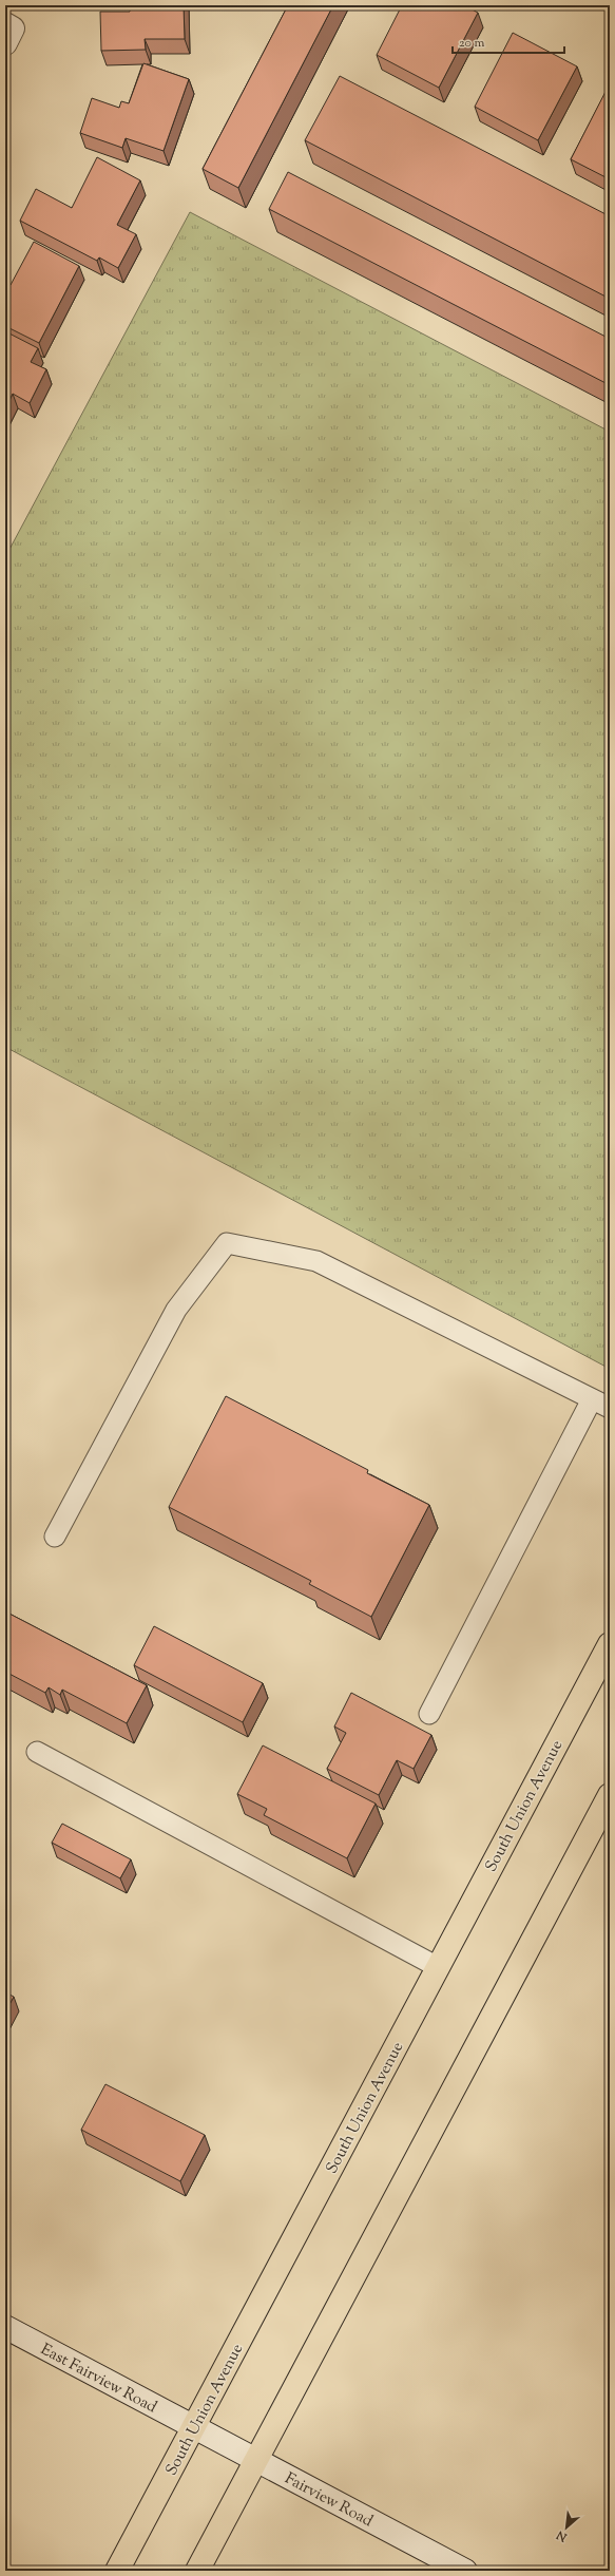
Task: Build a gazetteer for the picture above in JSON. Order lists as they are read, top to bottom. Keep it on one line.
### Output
{"streets":{"main road":["South Union Avenue"],"street":["East Fairview Road","Fairview Road"]},"crossings":[["South Union Avenue","East Fairview Road"],["South Union Avenue","Fairview Road"],["East Fairview Road","Fairview Road"]],"scale_bar":"20 m","north":"bottom left"}
